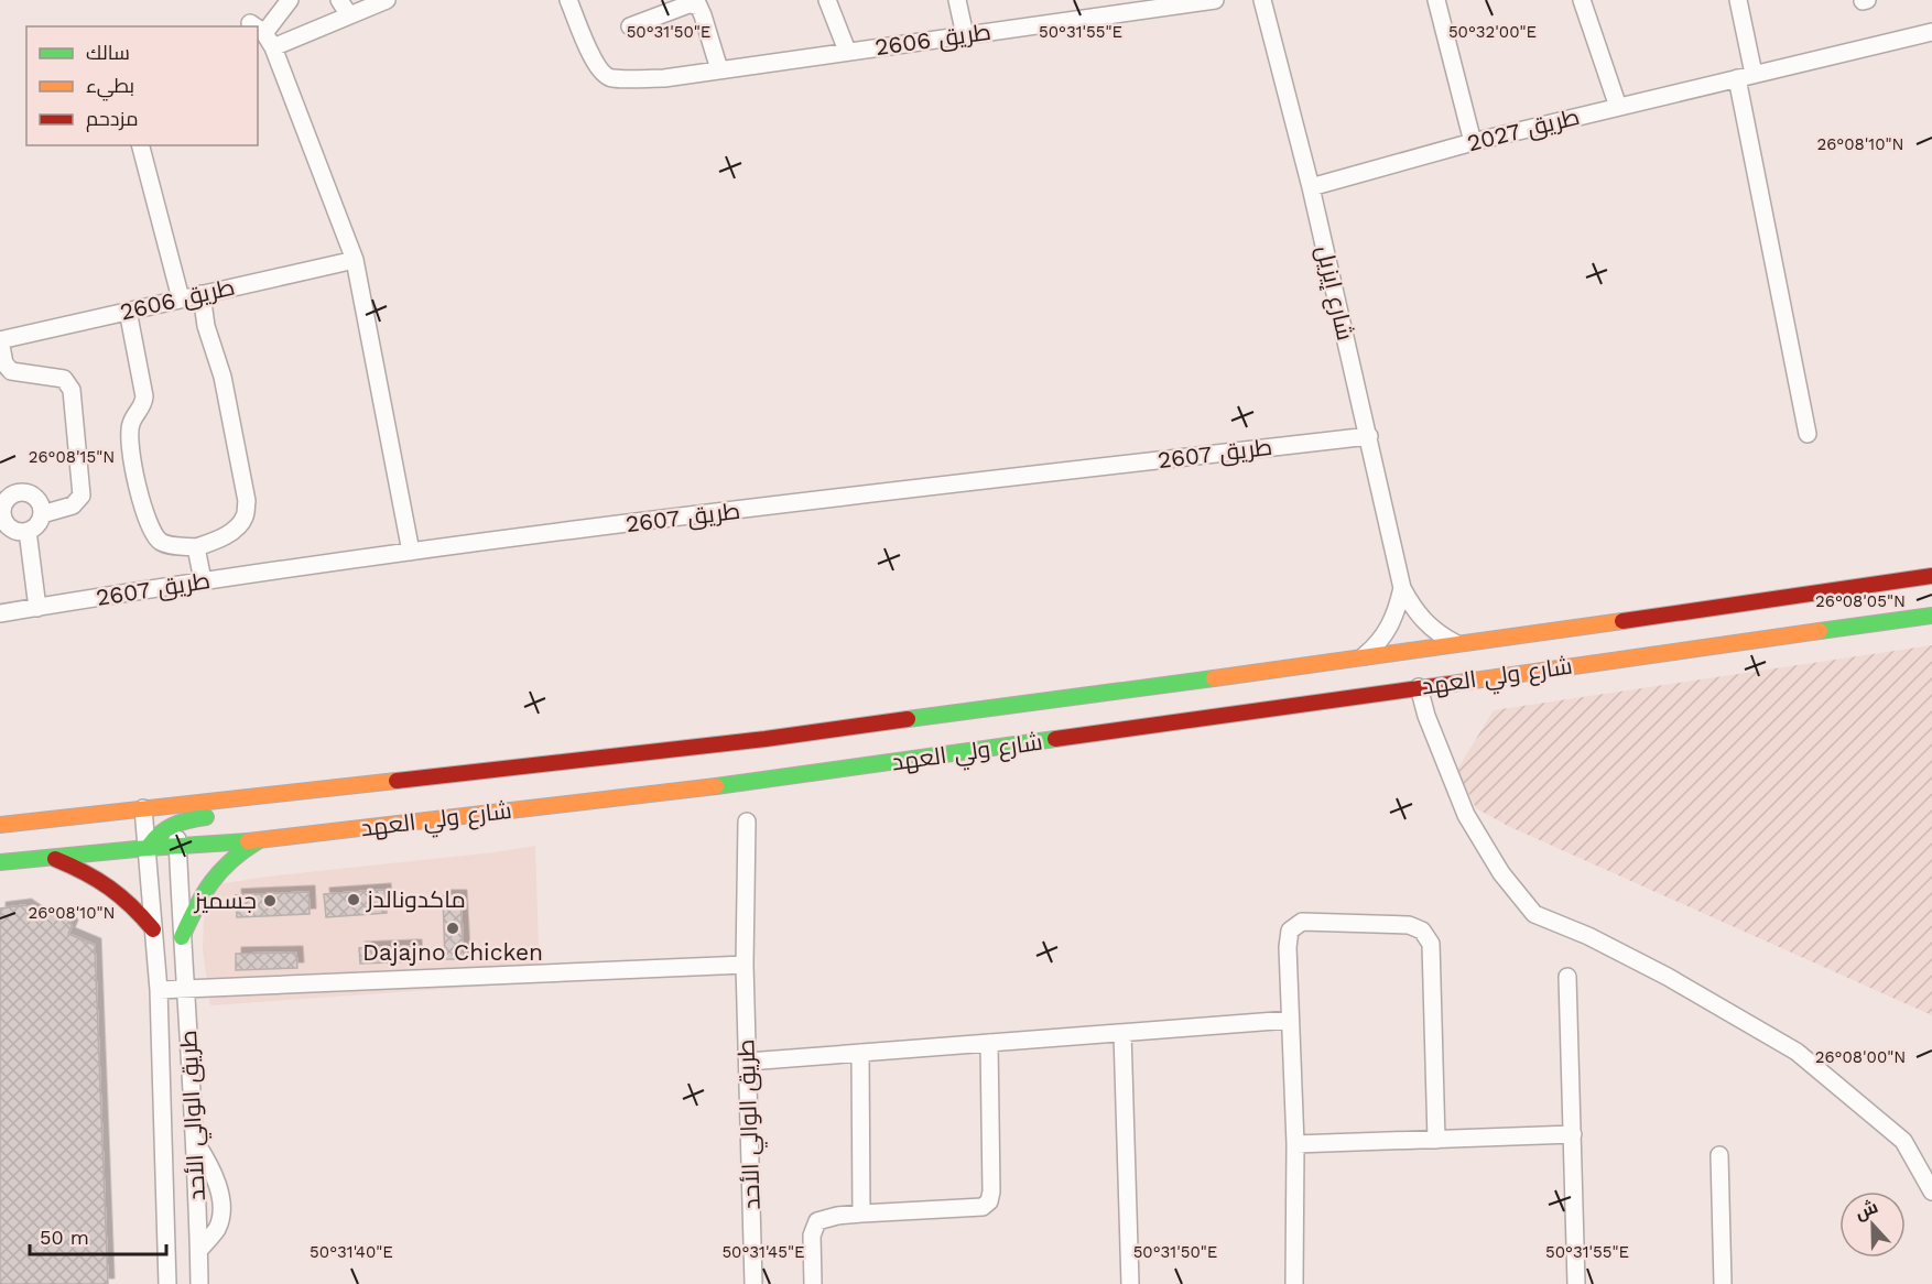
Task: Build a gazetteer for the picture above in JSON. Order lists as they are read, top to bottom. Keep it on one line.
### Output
{"streets":{"main road":["شارع ولي العهد"],"street":["طريق 2606","طريق 2027","شارع إيزيل","طريق 2607","طريق الوالي الأحد"]},"crossings":[["طريق 2027","شارع إيزيل"],["شارع إيزيل","طريق 2607"],["شارع إيزيل","شارع ولي العهد"],["شارع ولي العهد","طريق الوالي الأحد"]],"places":["ماكدونالدز","جسميز","Dajajno Chicken"],"legend":["سالك","بطيء","مزدحم"],"scale_bar":"50 m","north":"top","coordinates":["50°31'50\"E","50°31'55\"E","50°32'00\"E","26°08'10\"N","26°08'15\"N","26°08'05\"N","26°08'00\"N","50°31'40\"E","50°31'45\"E"]}
